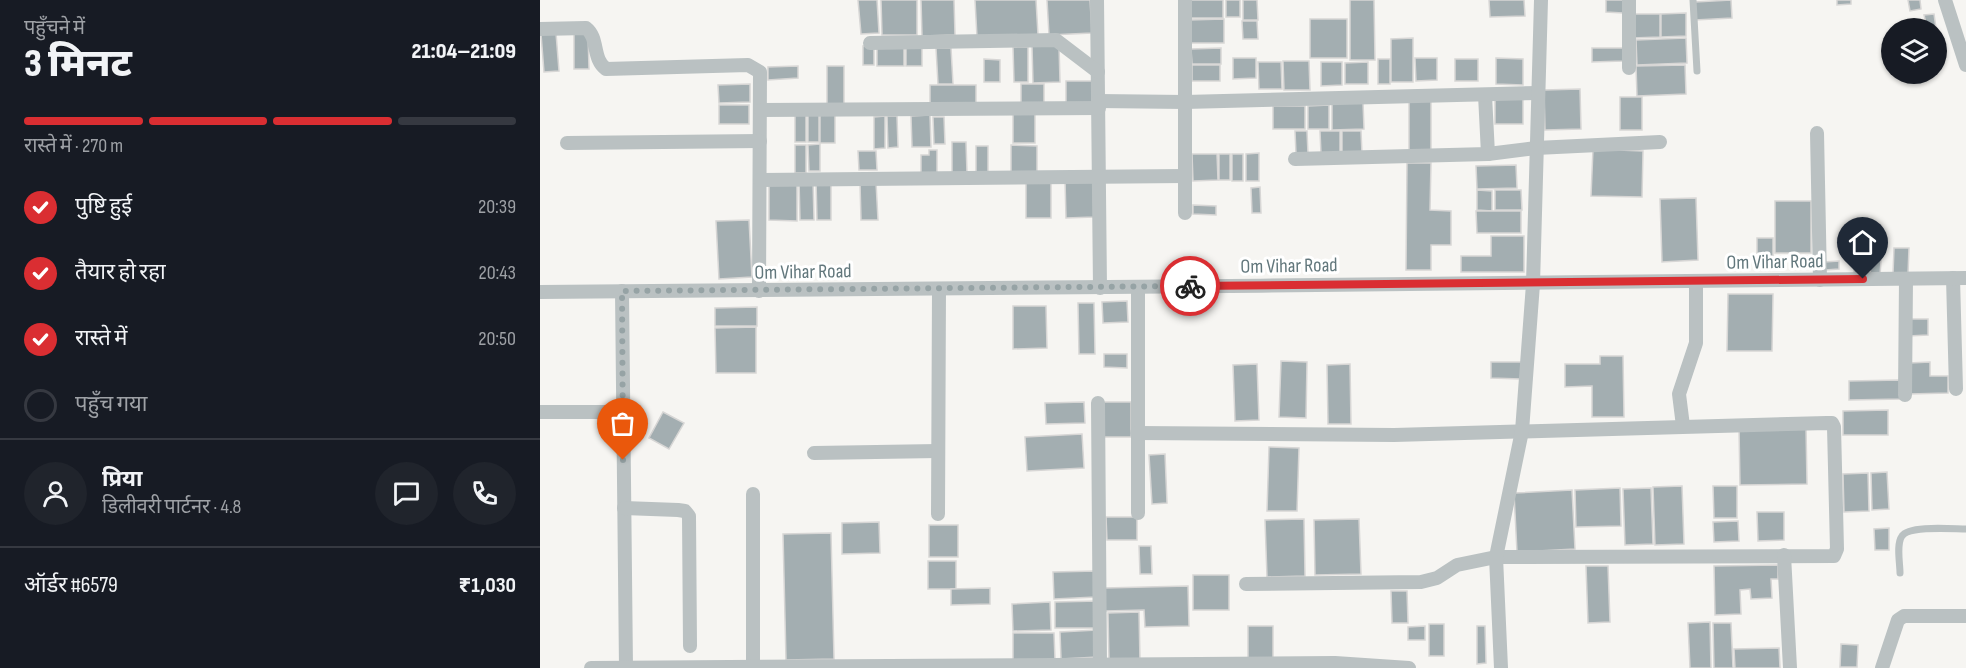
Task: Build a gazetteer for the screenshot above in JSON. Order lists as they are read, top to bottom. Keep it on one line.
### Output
{"streets":{"street":["Om Vihar Road"]},"page":{"heading":["3 मिनट","पहुँचने में","21:04–21:09"],"panel":["प्रिया","डिलीवरी पार्टनर · 4.8","ऑर्डर #6579","₹1,030"],"bar":"रास्ते में · 270 m","list":[["पुष्टि हुई","20:39"],["तैयार हो रहा","20:43"],["रास्ते में","20:50"],"पहुँच गया"]}}
